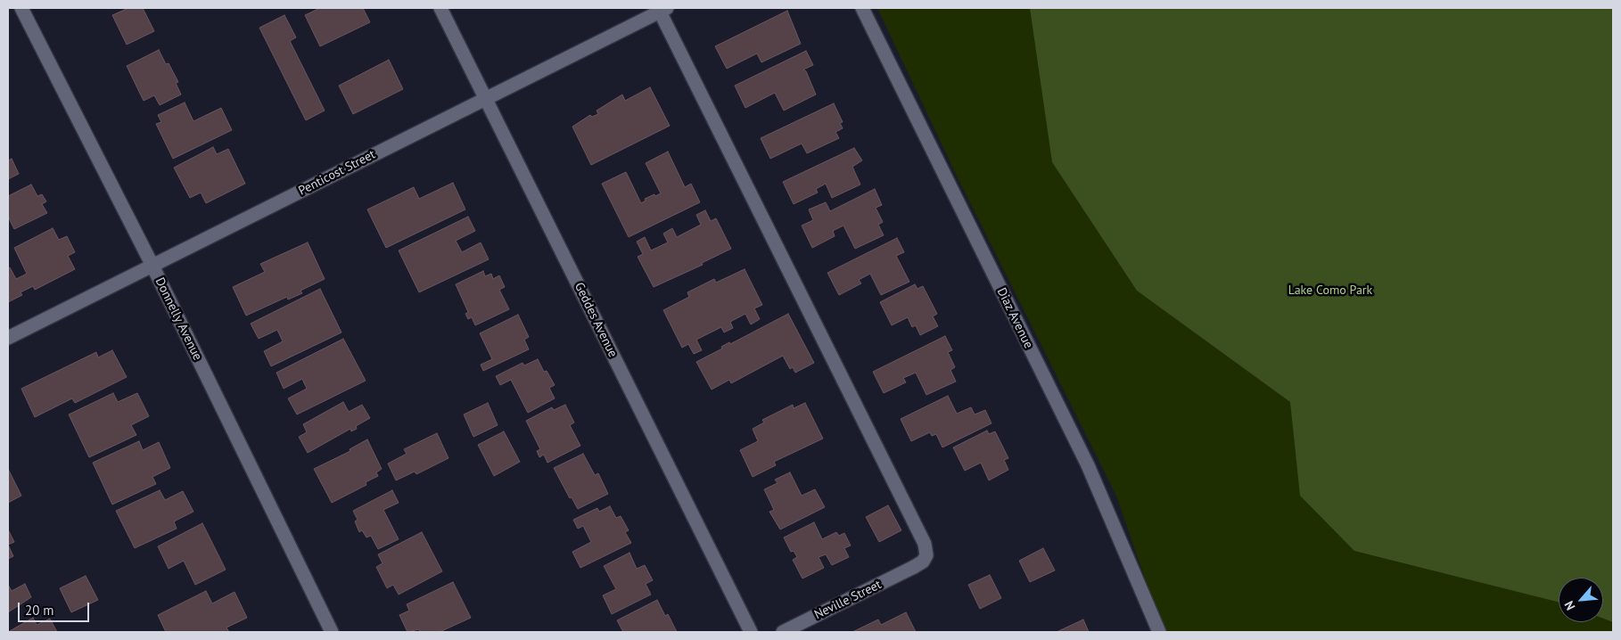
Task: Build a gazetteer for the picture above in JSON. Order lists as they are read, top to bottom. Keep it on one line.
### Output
{"streets":{"street":["Penticost Street","Diaz Avenue","Donnelly Avenue","Geddes Avenue","Neville Street"]},"crossings":[["Penticost Street","Donnelly Avenue"],["Penticost Street","Geddes Avenue"],["Penticost Street","Neville Street"]],"parks":["Lake Como Park"],"scale_bar":"20 m","north":"bottom left"}
